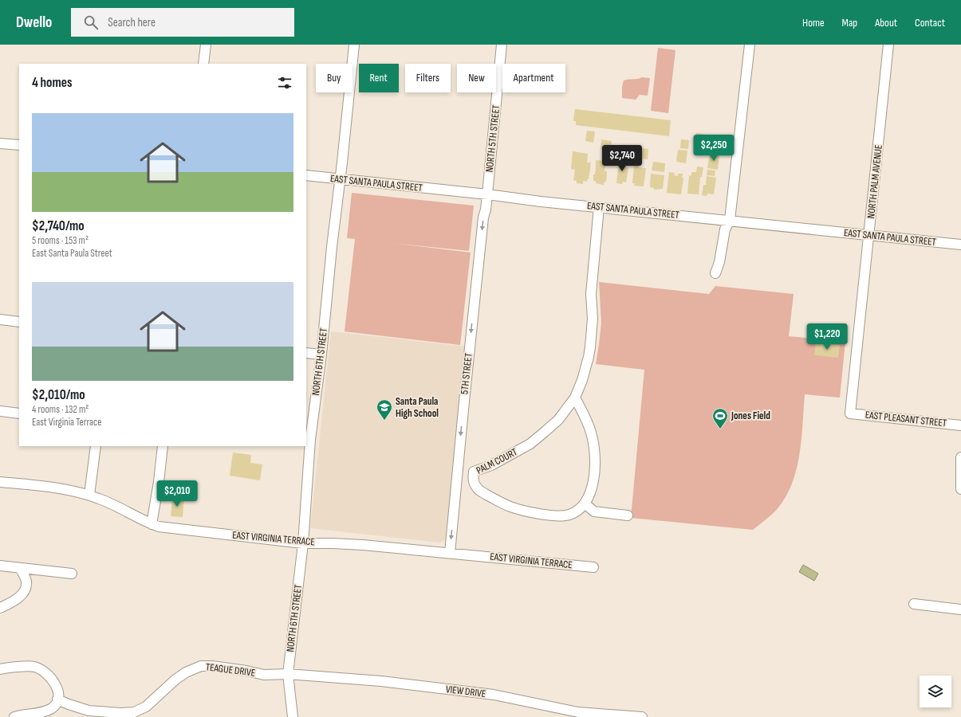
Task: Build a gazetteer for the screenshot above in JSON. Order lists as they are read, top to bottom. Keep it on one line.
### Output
{"streets":{"street":["NORTH 5TH STREET","NORTH PALM AVENUE","EAST SANTA PAULA STREET","NORTH 6TH STREET","5TH STREET","EAST PLEASANT STREET","PALM COURT","EAST VIRGINIA TERRACE","TEAGUE DRIVE","VIEW DRIVE"]},"crossings":[["NORTH 5TH STREET","EAST SANTA PAULA STREET"],["NORTH 5TH STREET","5TH STREET"],["NORTH PALM AVENUE","EAST SANTA PAULA STREET"],["NORTH PALM AVENUE","EAST PLEASANT STREET"],["EAST SANTA PAULA STREET","NORTH 6TH STREET"],["EAST SANTA PAULA STREET","5TH STREET"],["EAST SANTA PAULA STREET","PALM COURT"],["NORTH 6TH STREET","EAST VIRGINIA TERRACE"],["NORTH 6TH STREET","TEAGUE DRIVE"],["NORTH 6TH STREET","VIEW DRIVE"],["5TH STREET","EAST VIRGINIA TERRACE"],["TEAGUE DRIVE","VIEW DRIVE"]],"one_way":["5TH STREET"],"places":{"school or university":["Santa Paula High School"],"sports":["Jones Field"]},"page":{"header":"Dwello","search":"Search here","nav":["Home","Map","About","Contact"],"chip":["Buy","Rent","Filters","New","Apartment"],"heading":"4 homes","list":[{"name":"$2,740/mo","note":"5 rooms · 153 m² · East Santa Paula Street"},{"name":"$2,010/mo","note":"4 rooms · 132 m² · East Virginia Terrace"}],"price":["$2,250","$2,740","$1,220","$2,010"]}}
